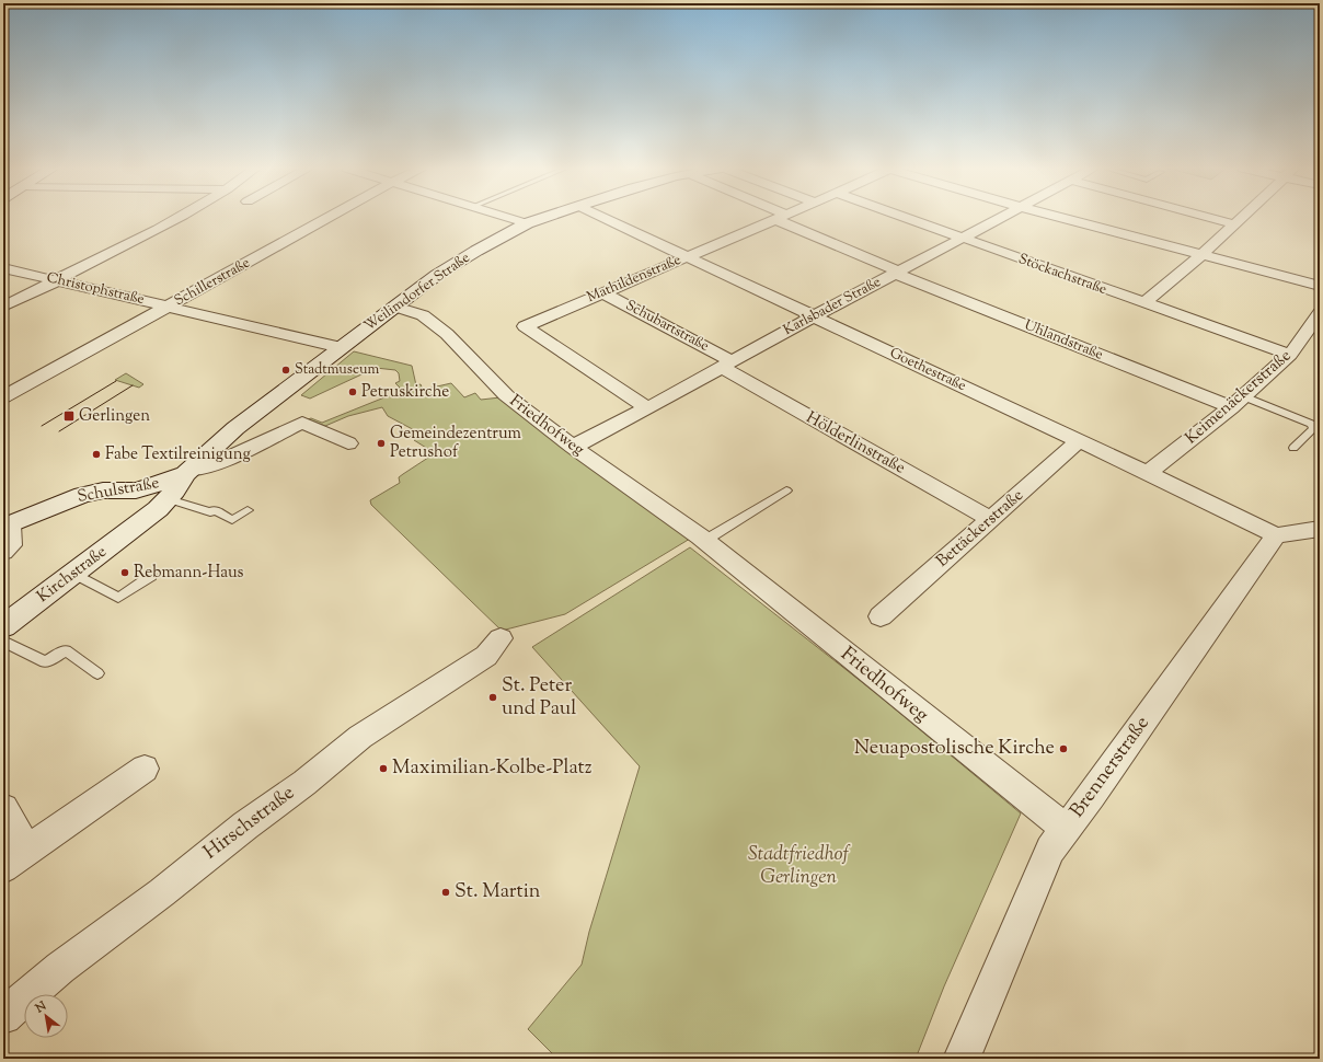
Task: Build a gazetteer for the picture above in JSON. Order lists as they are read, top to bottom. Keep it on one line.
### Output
{"streets":{"main road":["Weilimdorfer Straße","Schulstraße","Kirchstraße"],"street":["Stöckachstraße","Mathildenstraße","Schillerstraße","Christophstraße","Karlsbader Straße","Schubartstraße","Uhlandstraße","Goethestraße","Keimenäckerstraße","Friedhofweg","Hölderlinstraße","Bettäckerstraße","Brennerstraße","Hirschstraße"]},"crossings":[["Stöckachstraße","Karlsbader Straße"],["Stöckachstraße","Keimenäckerstraße"],["Mathildenstraße","Karlsbader Straße"],["Mathildenstraße","Schubartstraße"],["Mathildenstraße","Goethestraße"],["Schillerstraße","Christophstraße"],["Christophstraße","Weilimdorfer Straße"],["Weilimdorfer Straße","Friedhofweg"],["Weilimdorfer Straße","Schulstraße"],["Weilimdorfer Straße","Kirchstraße"],["Karlsbader Straße","Schubartstraße"],["Karlsbader Straße","Uhlandstraße"],["Karlsbader Straße","Goethestraße"],["Karlsbader Straße","Friedhofweg"],["Karlsbader Straße","Hölderlinstraße"],["Schubartstraße","Hölderlinstraße"],["Uhlandstraße","Keimenäckerstraße"],["Goethestraße","Keimenäckerstraße"],["Goethestraße","Bettäckerstraße"],["Goethestraße","Brennerstraße"],["Friedhofweg","Brennerstraße"],["Hölderlinstraße","Bettäckerstraße"],["Schulstraße","Kirchstraße"]],"parks":["Stadtfriedhof Gerlingen"],"places":{"other":["Stadtmuseum","Petruskirche","Gemeindezentrum Petrushof","Fabe Textilreinigung","Rebmann-Haus","St. Peter und Paul","Neuapostolische Kirche","Maximilian-Kolbe-Platz","St. Martin"],"transit":["Gerlingen"]},"north":"top left"}
